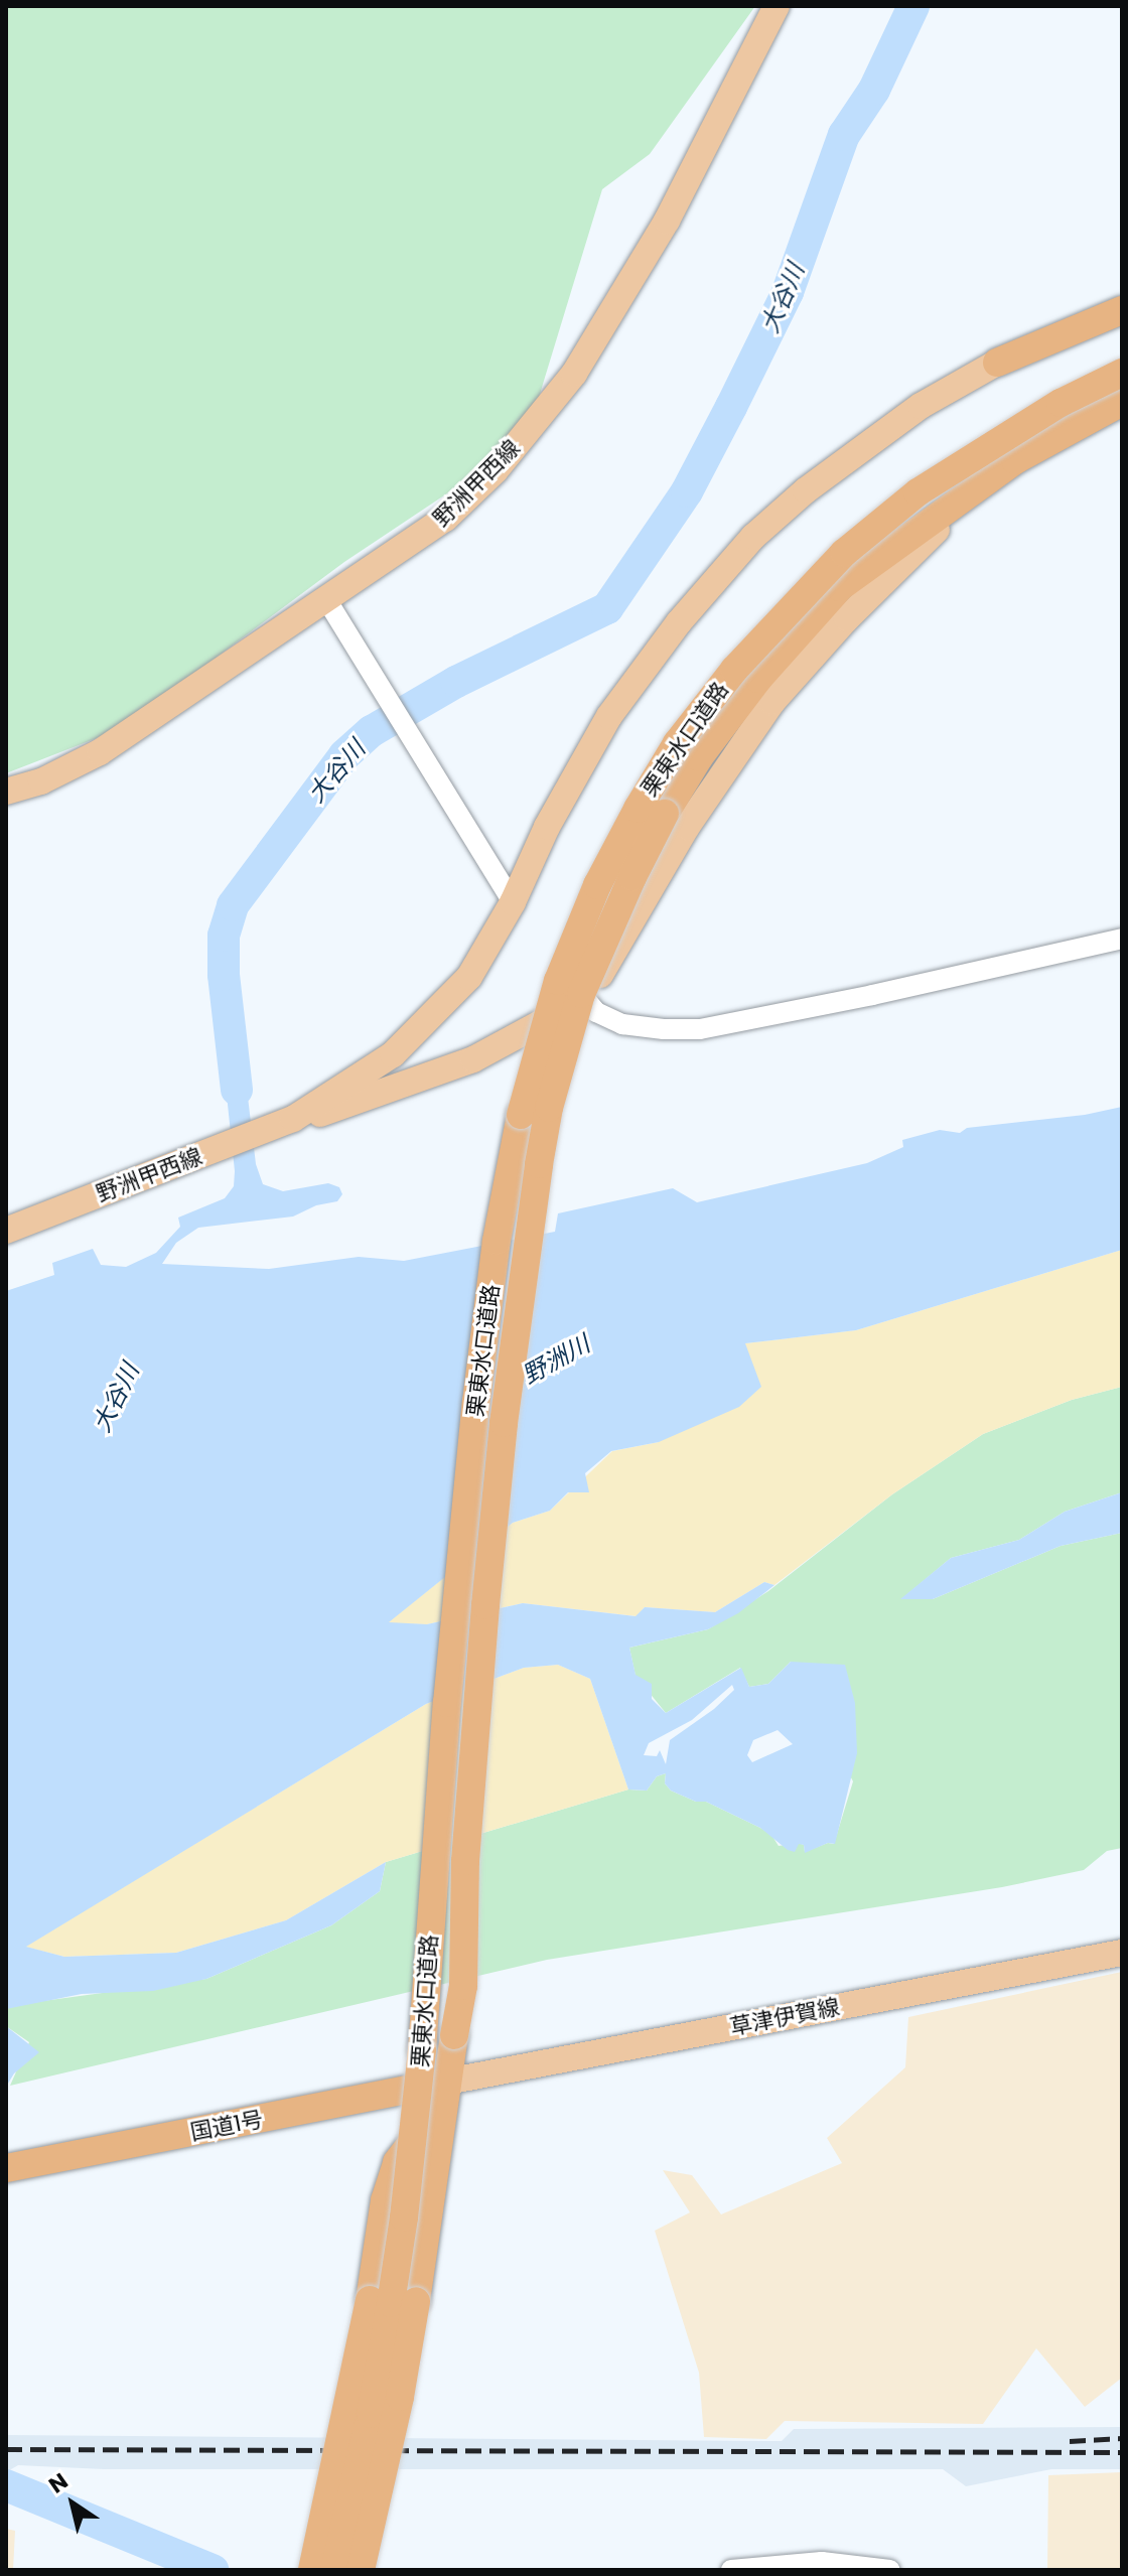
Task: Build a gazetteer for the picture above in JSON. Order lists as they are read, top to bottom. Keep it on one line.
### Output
{"streets":{"highway":["栗東水口道路","国道1号"],"main road":["野洲甲西線","草津伊賀線"]},"crossings":[["栗東水口道路","草津伊賀線"],["栗東水口道路","国道1号"],["草津伊賀線","国道1号"]],"water":["大谷川","野洲川"],"north":"top left"}
